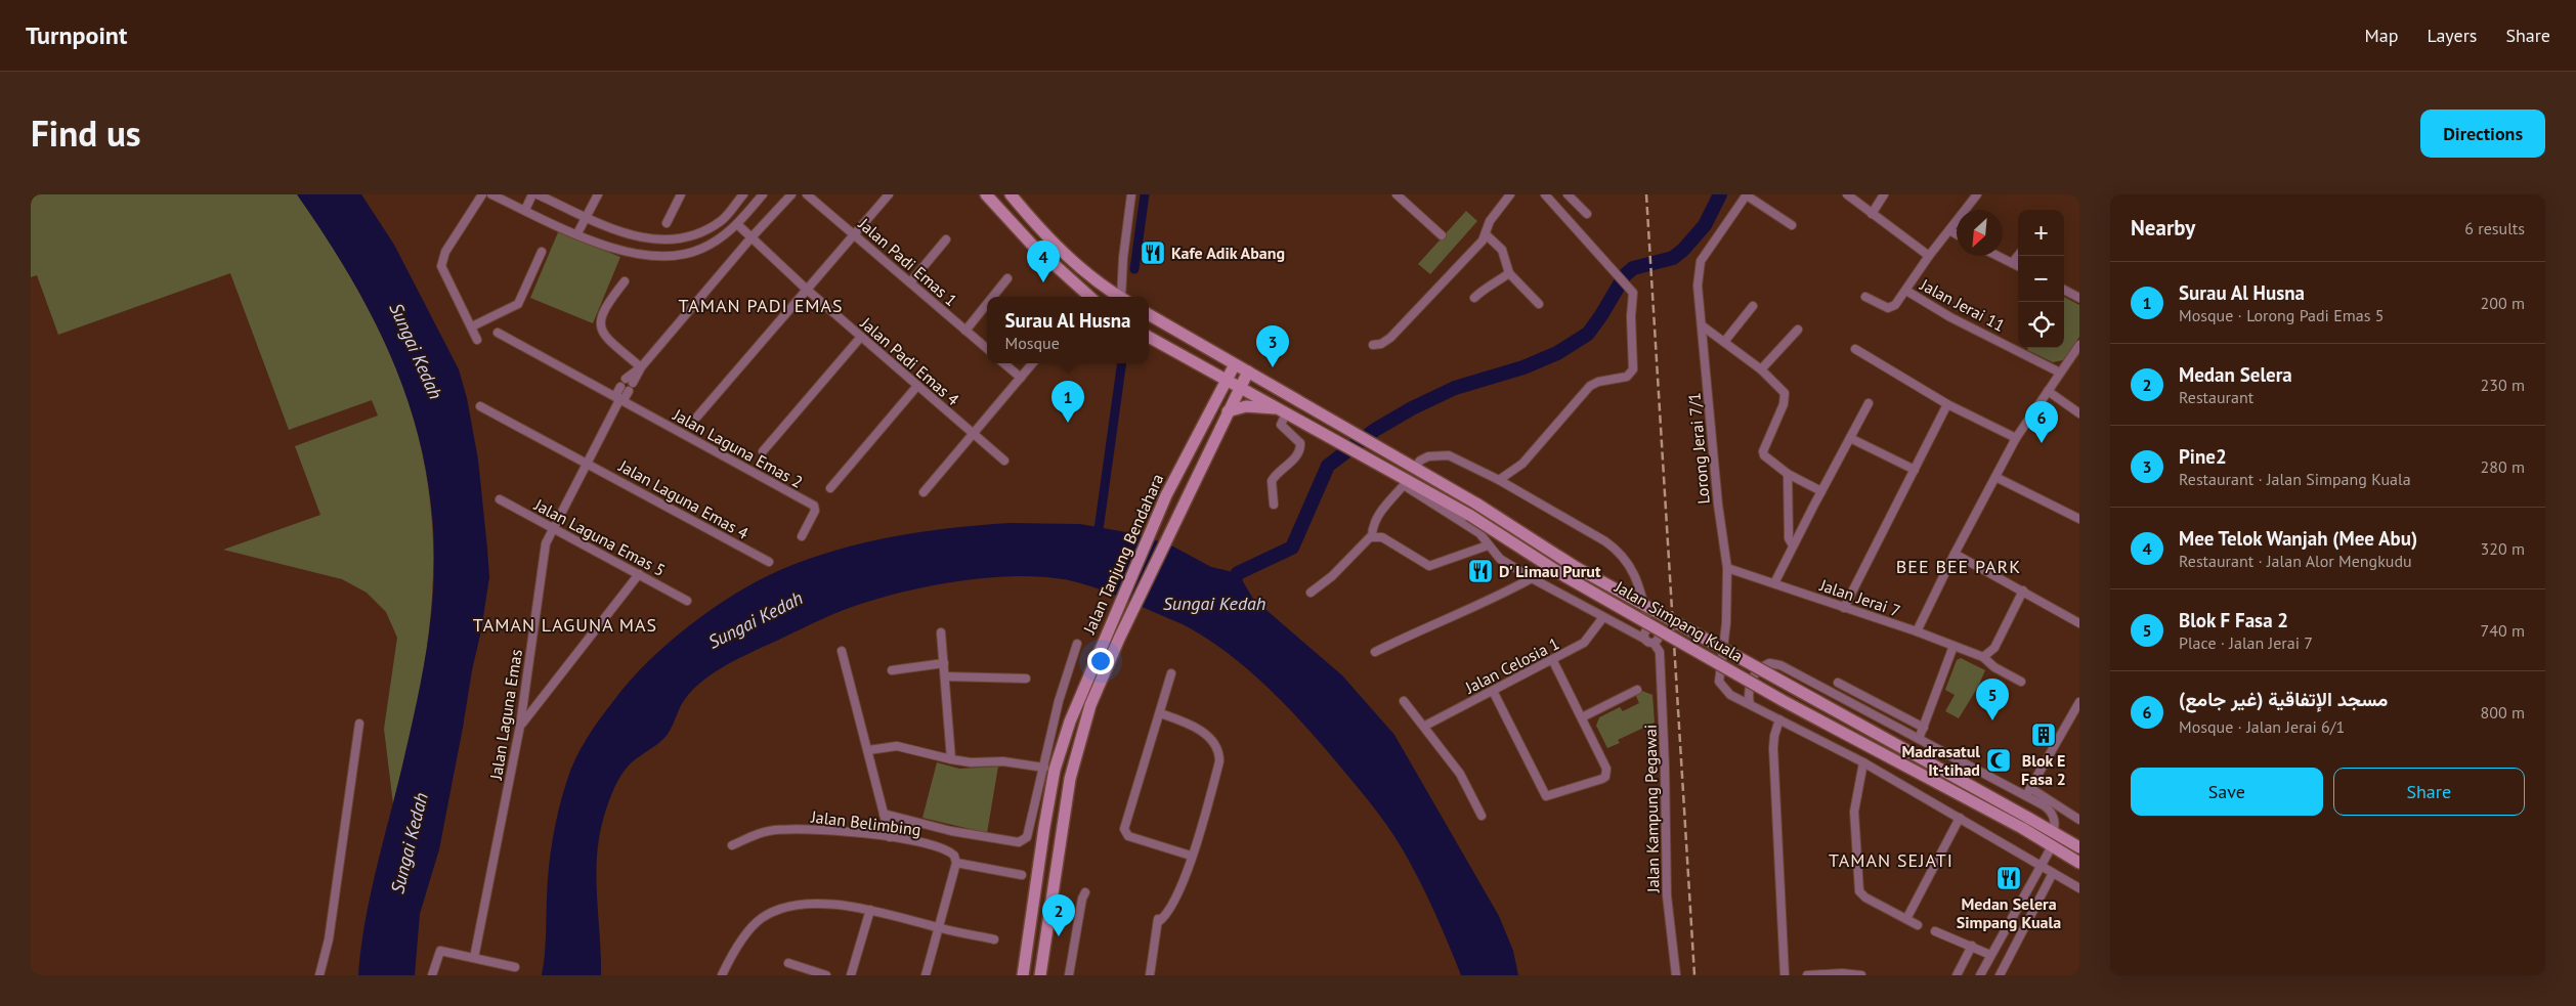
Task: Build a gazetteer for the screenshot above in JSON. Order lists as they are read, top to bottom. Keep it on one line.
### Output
{"streets":{"main road":["Jalan Tanjung Bendahara","Jalan Simpang Kuala"],"street":["Jalan Padi Emas 1","Jalan Jerai 11","Jalan Padi Emas 4","Jalan Laguna Emas 2","Lorong Jerai 7/1","Jalan Laguna Emas 4","Jalan Laguna Emas 5","Jalan Jerai 7","Jalan Celosia 1","Jalan Laguna Emas","Jalan Kampung Pegawai","Jalan Belimbing"]},"crossings":[["Jalan Laguna Emas 2","Jalan Laguna Emas"],["Lorong Jerai 7/1","Jalan Jerai 7"],["Jalan Laguna Emas 4","Jalan Laguna Emas"],["Jalan Laguna Emas 5","Jalan Laguna Emas"],["Jalan Tanjung Bendahara","Jalan Simpang Kuala"]],"districts":["TAMAN PADI EMAS","BEE BEE PARK","TAMAN LAGUNA MAS","TAMAN SEJATI"],"water":["Sungai Kedah"],"places":{"restaurant":["Kafe Adik Abang","D' Limau Purut","Medan Selera Simpang Kuala"],"building":["Blok E Fasa 2"],"mosque":["Madrasatul It-tihad"]},"north":"bottom left","page":{"header":"Turnpoint","nav":["Map","Layers","Share"],"title":"Find us","buttons":["Directions",["Save","Share"]],"heading":["Nearby","6 results"],"map_buttons":["+","−"],"pins":["4","3","1","6","5","2"],"list":[{"mark":"1","name":"Surau Al Husna","note":"Mosque · Lorong Padi Emas 5","value":"200 m"},{"mark":"2","name":"Medan Selera","note":"Restaurant","value":"230 m"},{"mark":"3","name":"Pine2","note":"Restaurant · Jalan Simpang Kuala","value":"280 m"},{"mark":"4","name":"Mee Telok Wanjah (Mee Abu)","note":"Restaurant · Jalan Alor Mengkudu","value":"320 m"},{"mark":"5","name":"Blok F Fasa 2","note":"Place · Jalan Jerai 7","value":"740 m"},{"mark":"6","name":"مسجد الإتفاقية (غير جامع)","note":"Mosque · Jalan Jerai 6/1","value":"800 m"}],"popup":["Surau Al Husna","Mosque"]}}
